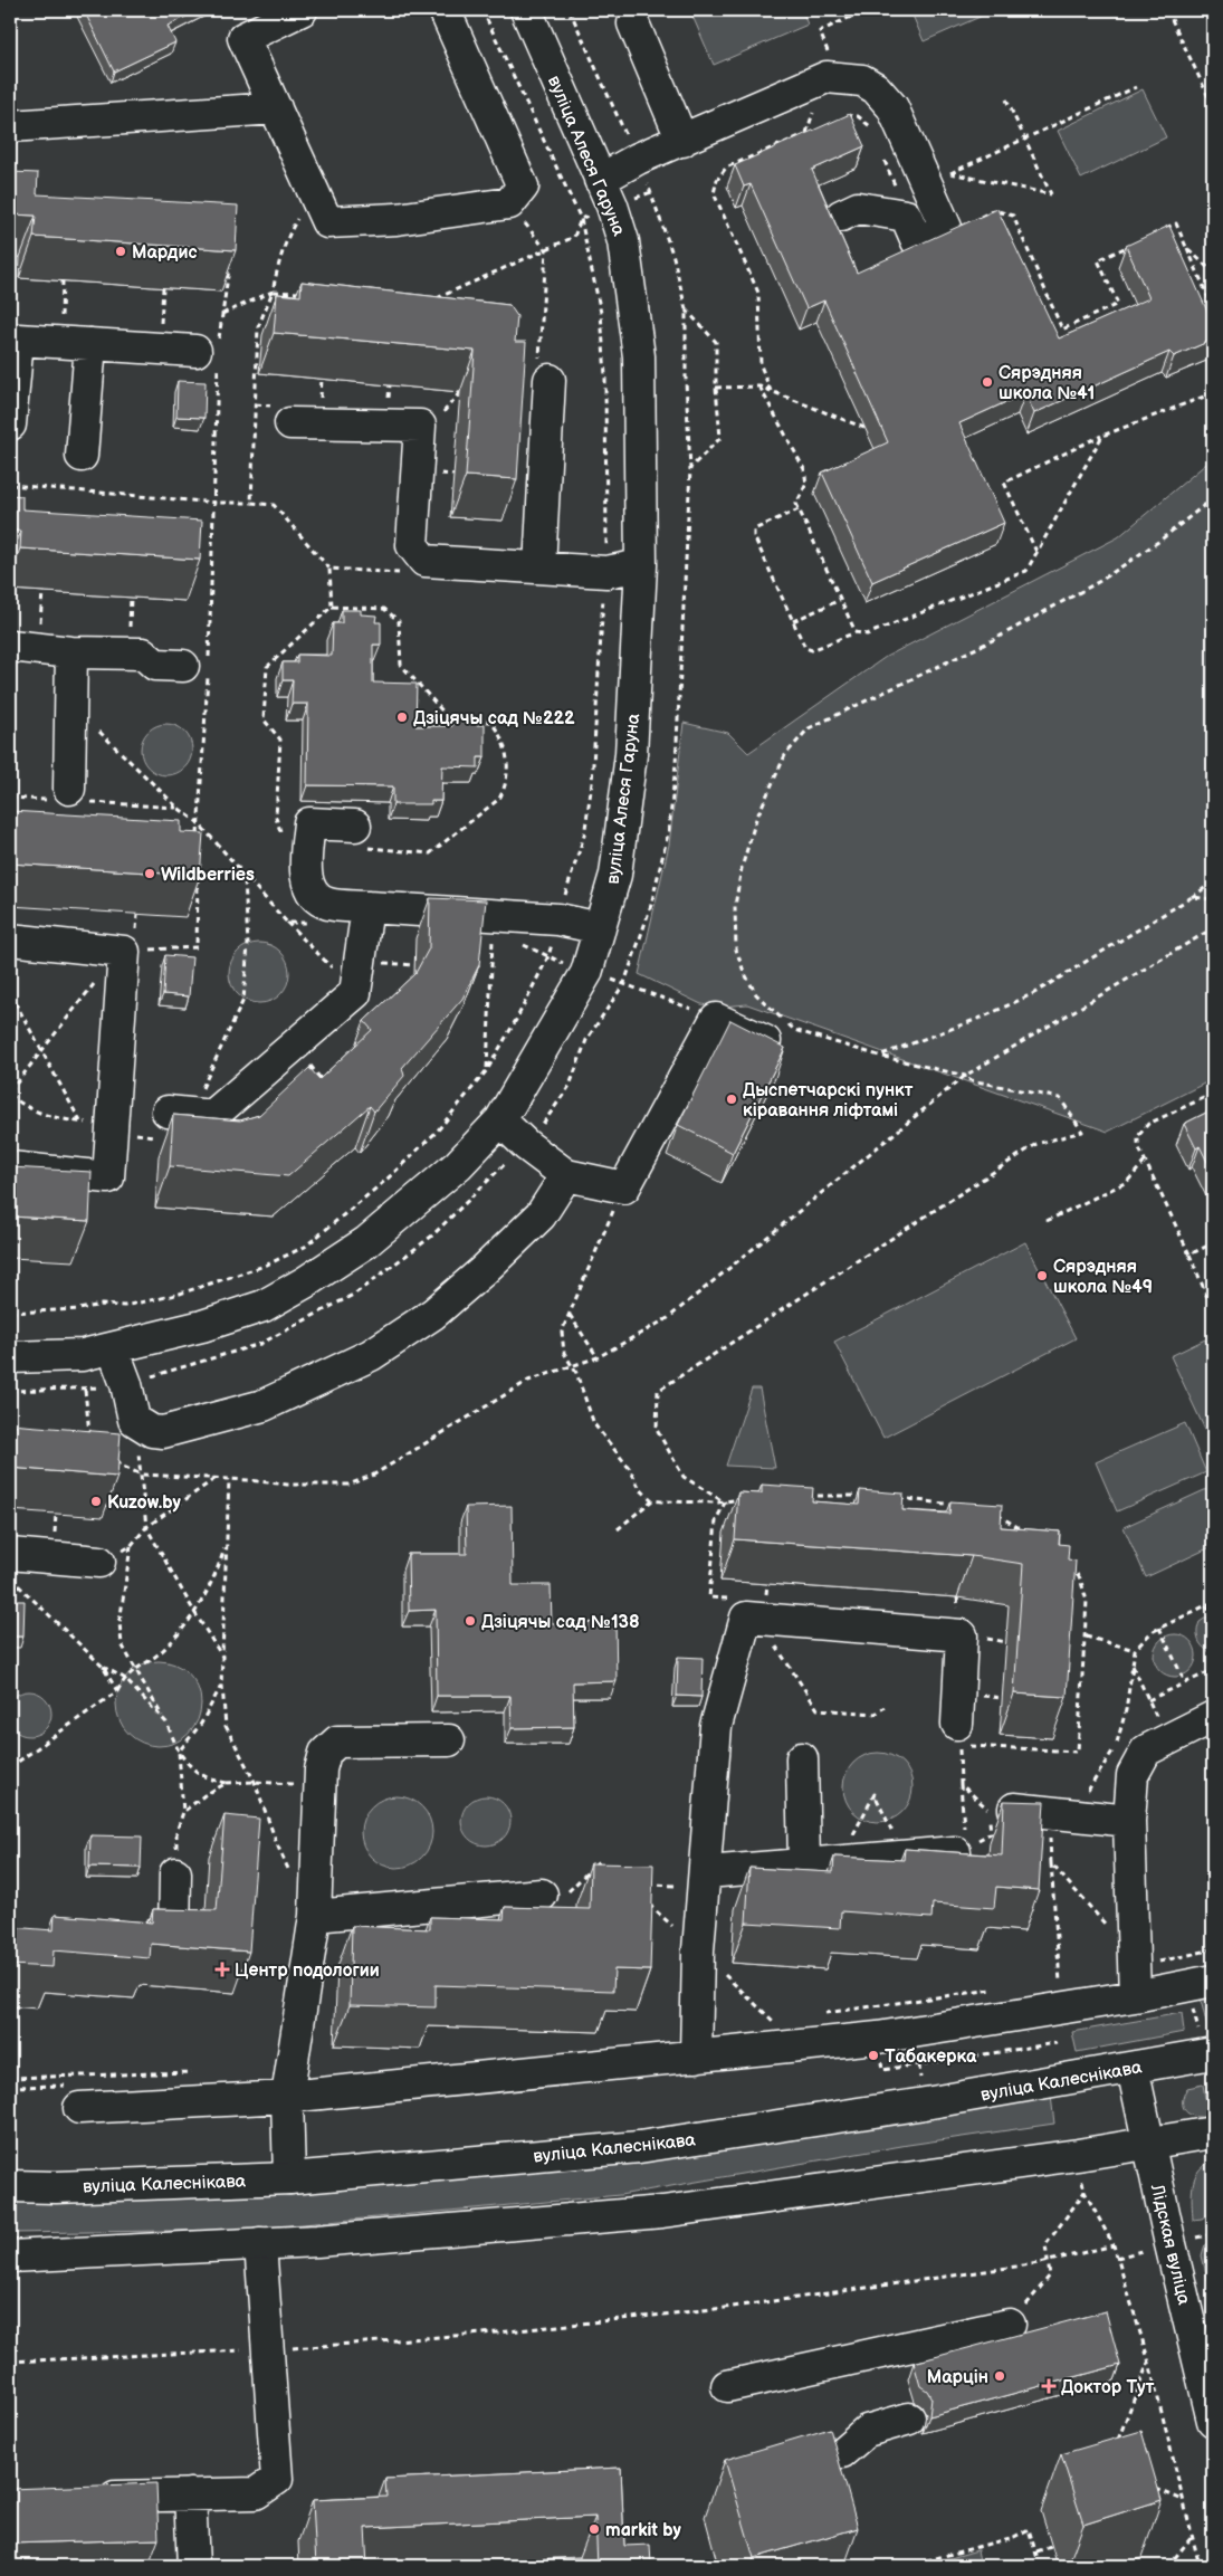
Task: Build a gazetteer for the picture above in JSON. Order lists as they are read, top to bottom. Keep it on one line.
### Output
{"streets":{"main road":["вуліца Алеся Гаруна","вуліца Калеснікава","Лідская вуліца"]},"crossings":[["вуліца Калеснікава","Лідская вуліца"]],"places":{"other":["Мардис","Сярэдняя школа №41","Дзіцячы сад №222","Wildberries","Дыспетчарскі пункт кіравання ліфтамі","Сярэдняя школа №49","Kuzow.by","Дзіцячы сад №138","Табакерка","Марцін","markit by"],"health":["Центр подологии","Доктор Тут"]}}
